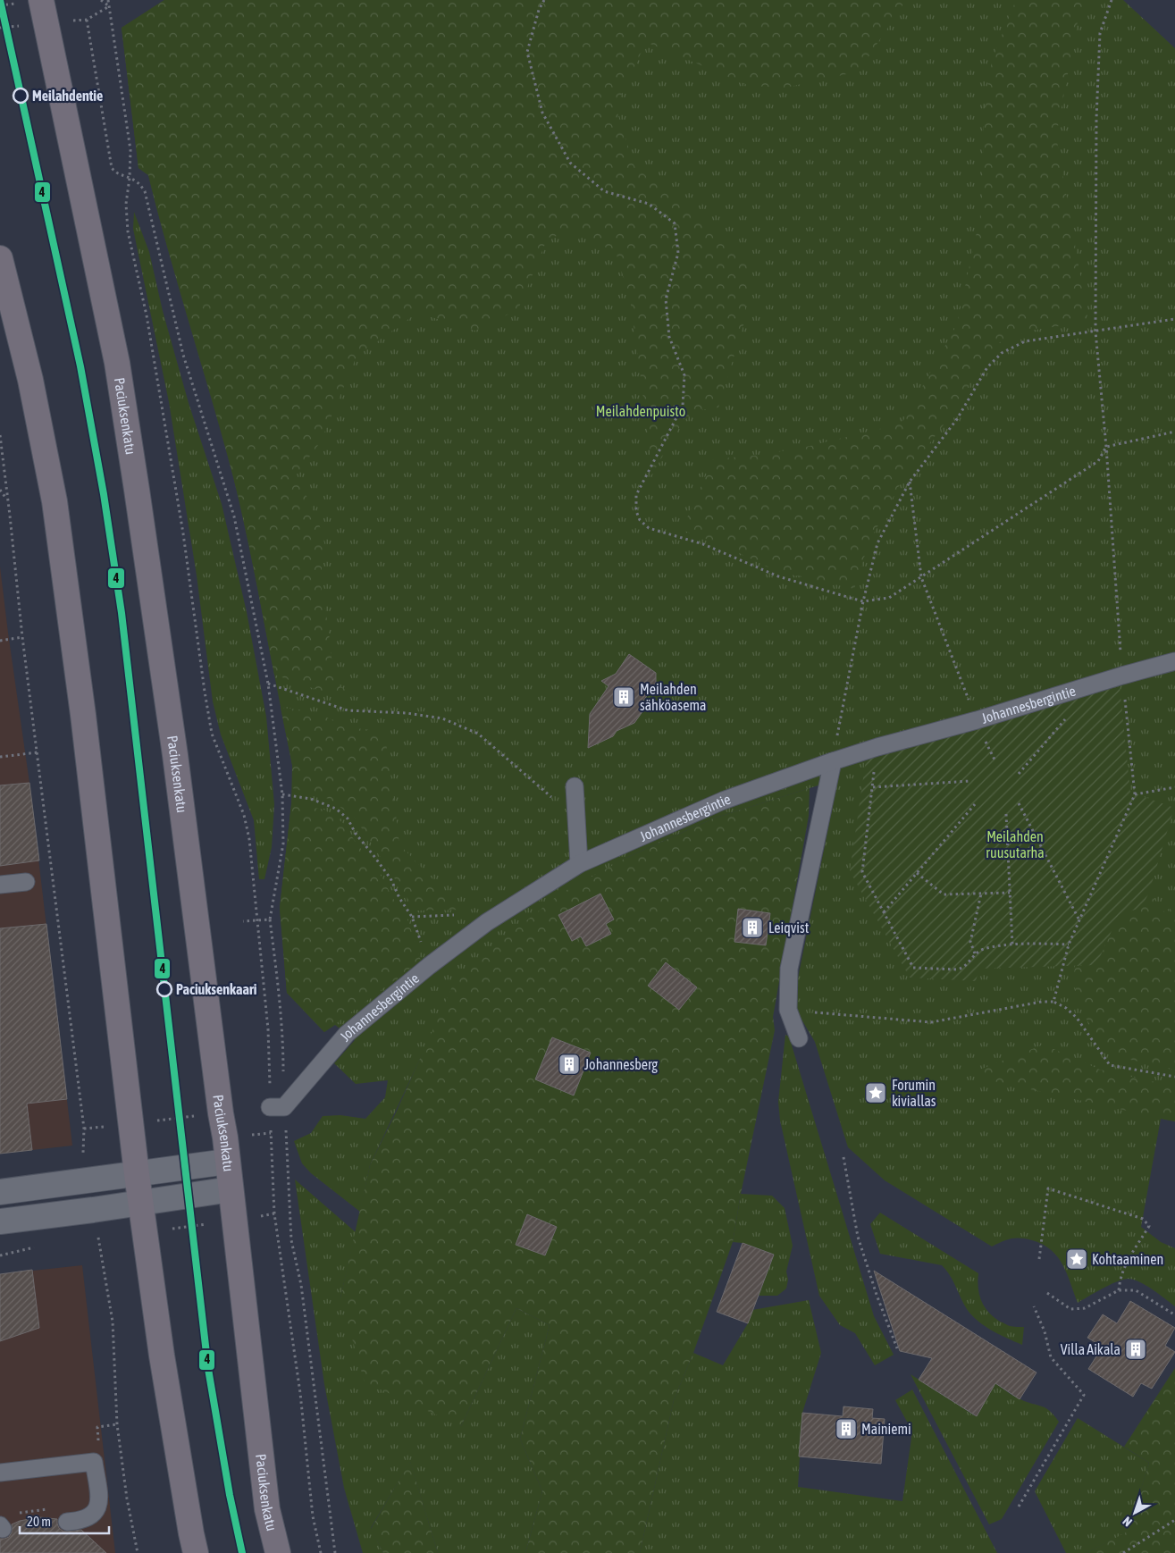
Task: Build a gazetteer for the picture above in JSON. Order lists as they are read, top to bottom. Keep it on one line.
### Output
{"streets":{"main road":["Paciuksenkatu"],"lane":["Johannesbergintie"]},"parks":["Meilahdenpuisto","Meilahden ruusutarha"],"places":{"other":["Meilahdentie","Paciuksenkaari"],"building":["Meilahden sähköasema","Leiqvist","Johannesberg","Villa Aikala","Mainiemi"],"place":["Forumin kiviallas","Kohtaaminen"]},"lines":["transit line 4"],"scale_bar":"20 m","north":"bottom left"}
